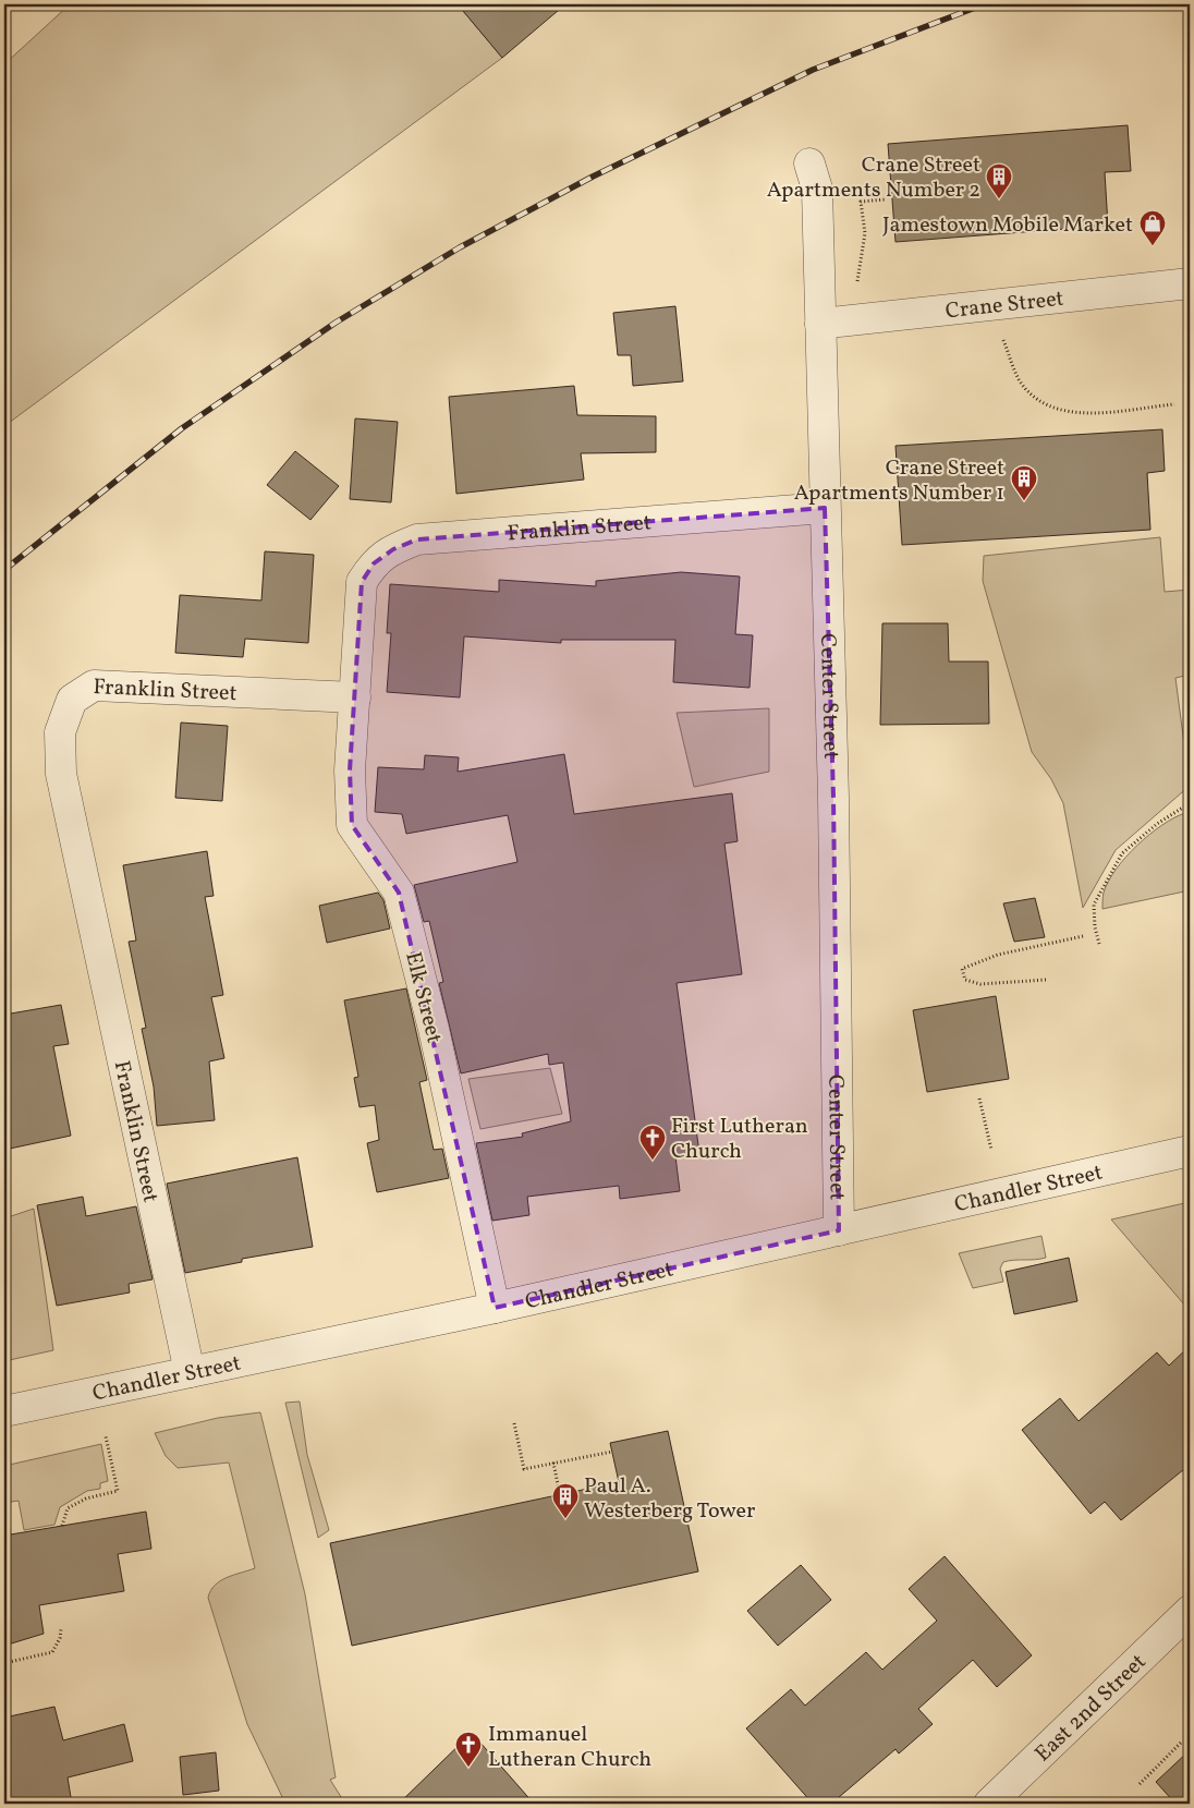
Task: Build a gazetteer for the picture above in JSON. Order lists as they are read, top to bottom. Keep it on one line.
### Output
{"streets":{"street":["Crane Street","Franklin Street","Center Street","Elk Street","Chandler Street","East 2nd Street"]},"crossings":[["Crane Street","Center Street"],["Franklin Street","Center Street"],["Franklin Street","Elk Street"],["Franklin Street","Chandler Street"],["Center Street","Chandler Street"],["Elk Street","Chandler Street"]],"places":{"building":["Crane Street Apartments Number 2","Crane Street Apartments Number 1","Paul A. Westerberg Tower"],"shop":["Jamestown Mobile Market"],"church":["First Lutheran Church","Immanuel Lutheran Church"]}}
